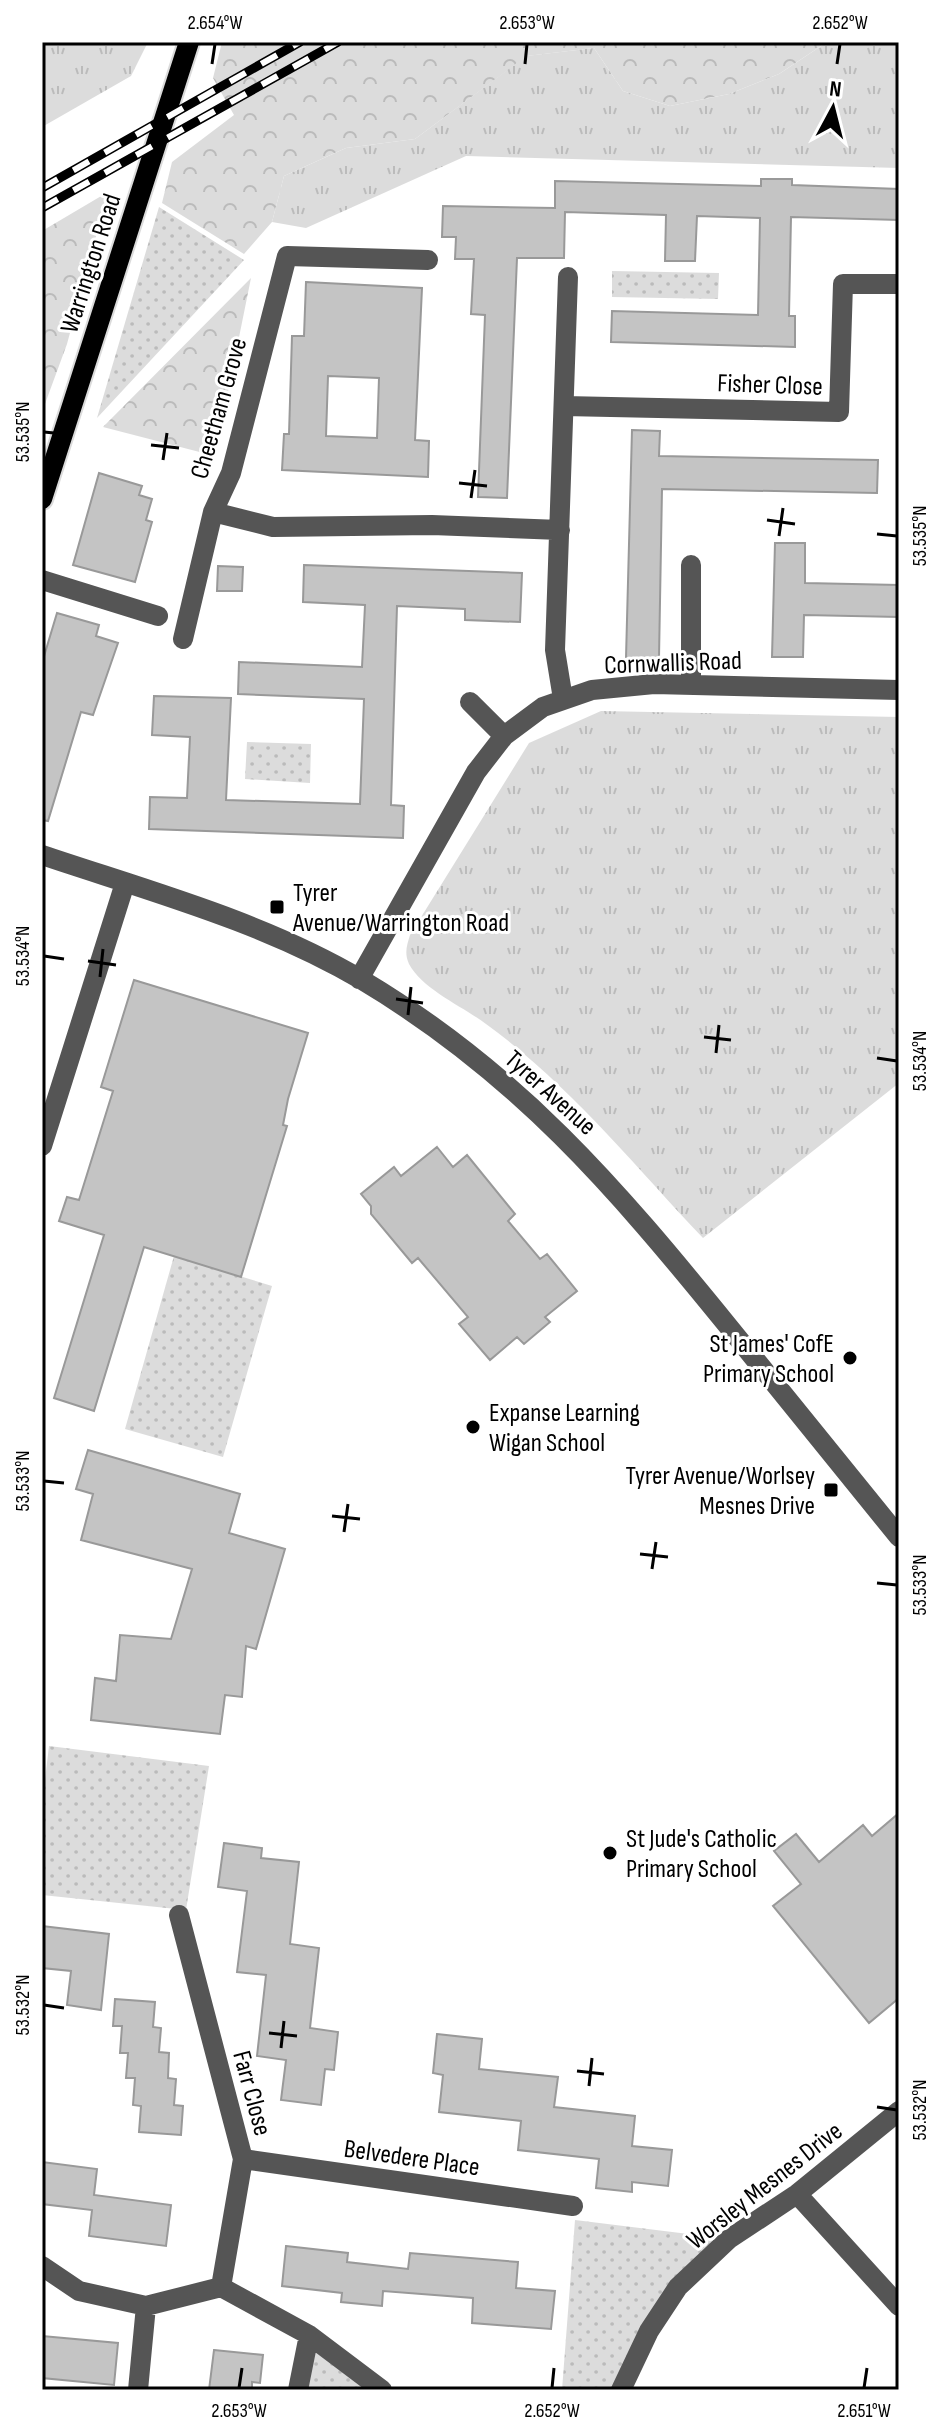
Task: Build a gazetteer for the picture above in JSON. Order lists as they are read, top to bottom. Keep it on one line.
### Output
{"streets":{"main road":["Warrington Road"],"street":["Fisher Close","Cheetham Grove","Cornwallis Road","Tyrer Avenue","Farr Close","Belvedere Place","Worsley Mesnes Drive"]},"crossings":[["Cornwallis Road","Tyrer Avenue"],["Farr Close","Belvedere Place"]],"places":{"transit":["Tyrer Avenue/Warrington Road","Tyrer Avenue/Worlsey Mesnes Drive"],"other":["St James' CofE Primary School","Expanse Learning Wigan School","St Jude's Catholic Primary School"]},"north":"top","coordinates":["2.654°W","2.653°W","2.652°W","53.535°N","53.534°N","53.533°N","53.532°N","2.651°W"]}
